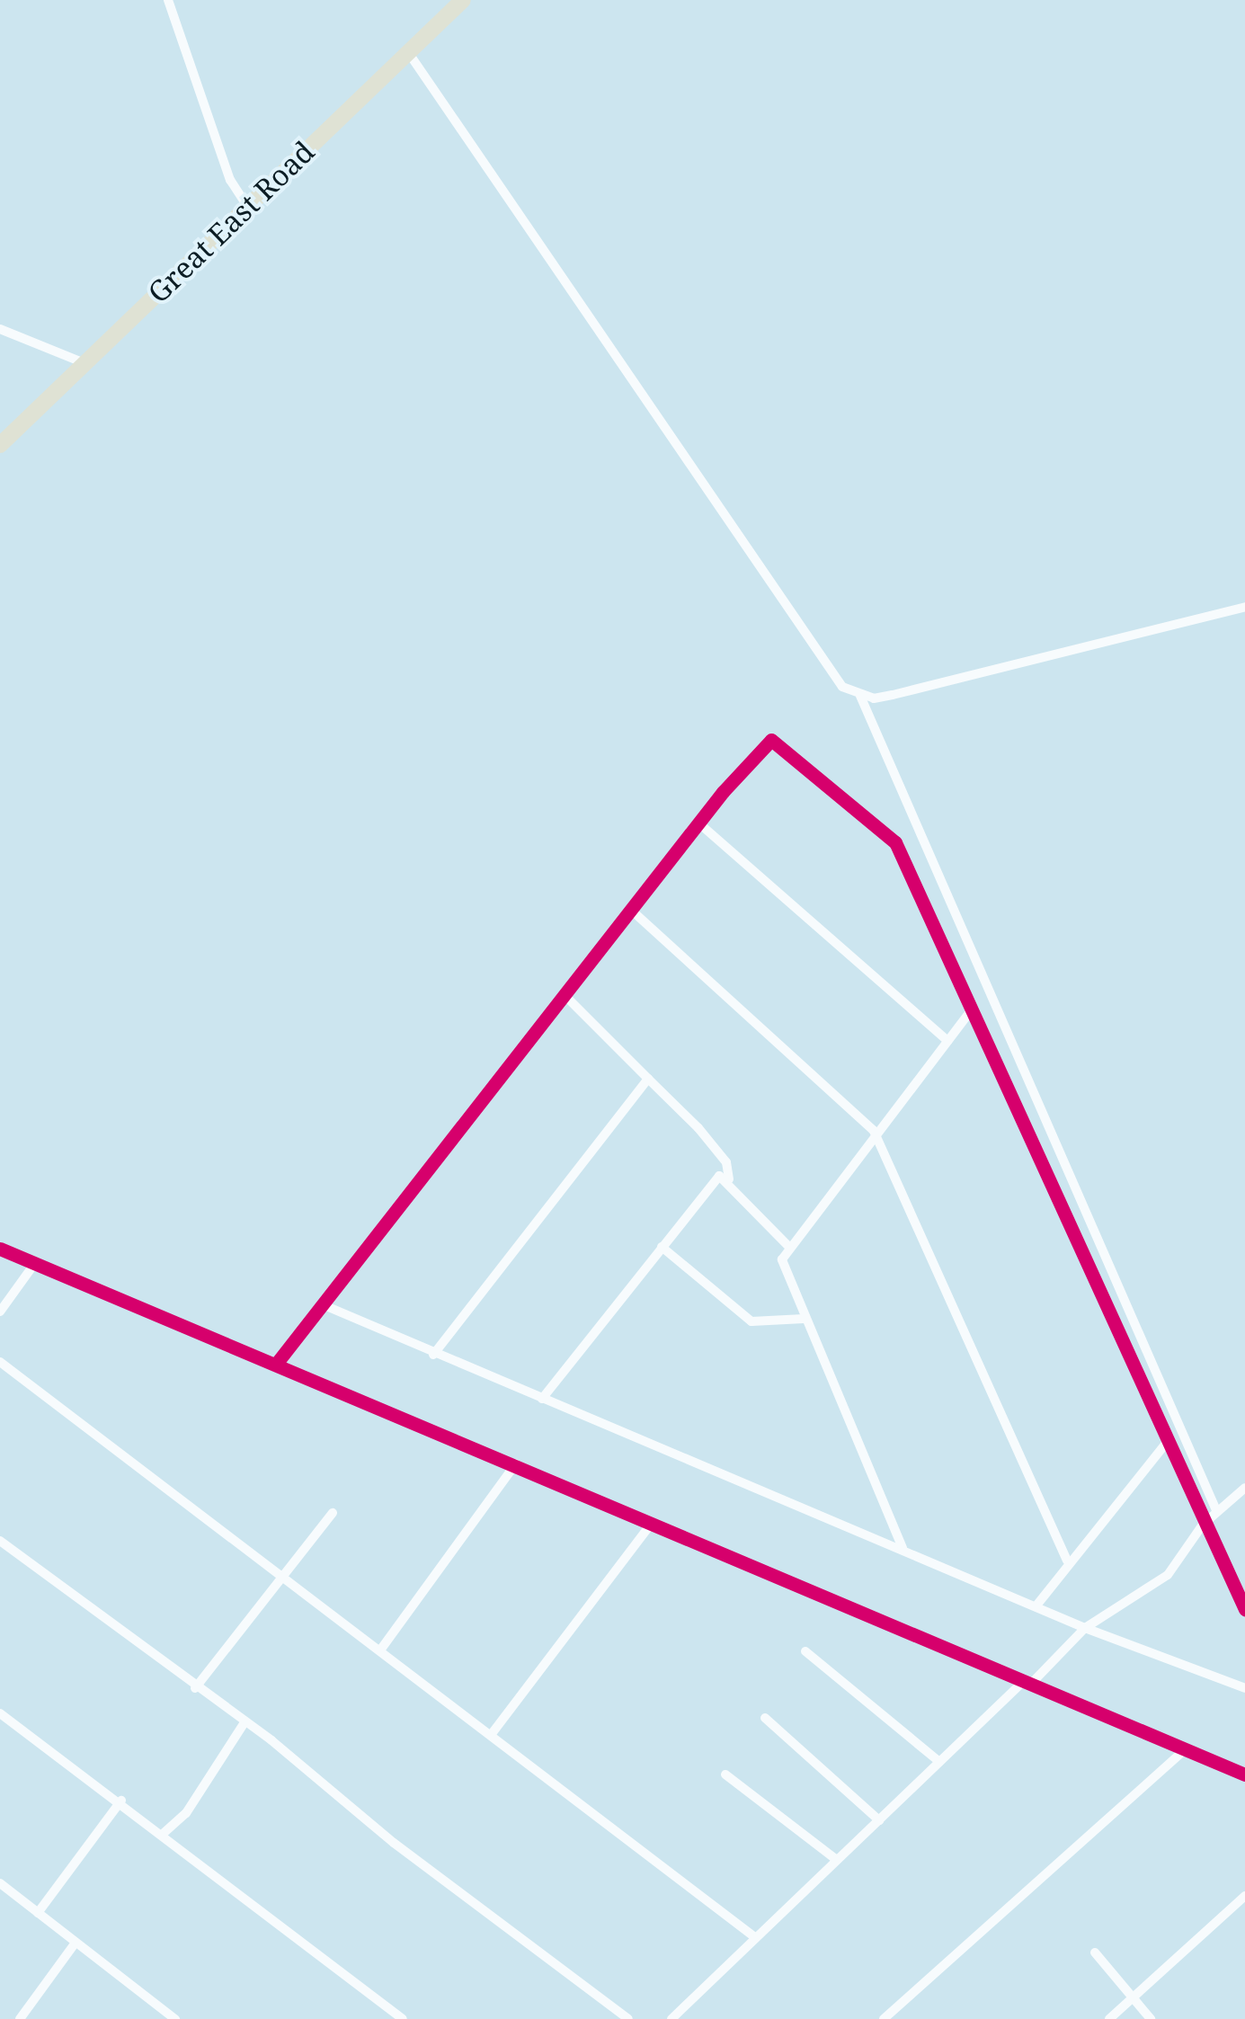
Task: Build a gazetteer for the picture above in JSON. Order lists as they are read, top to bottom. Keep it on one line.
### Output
{"streets":{"highway":["Great East Road"]}}
